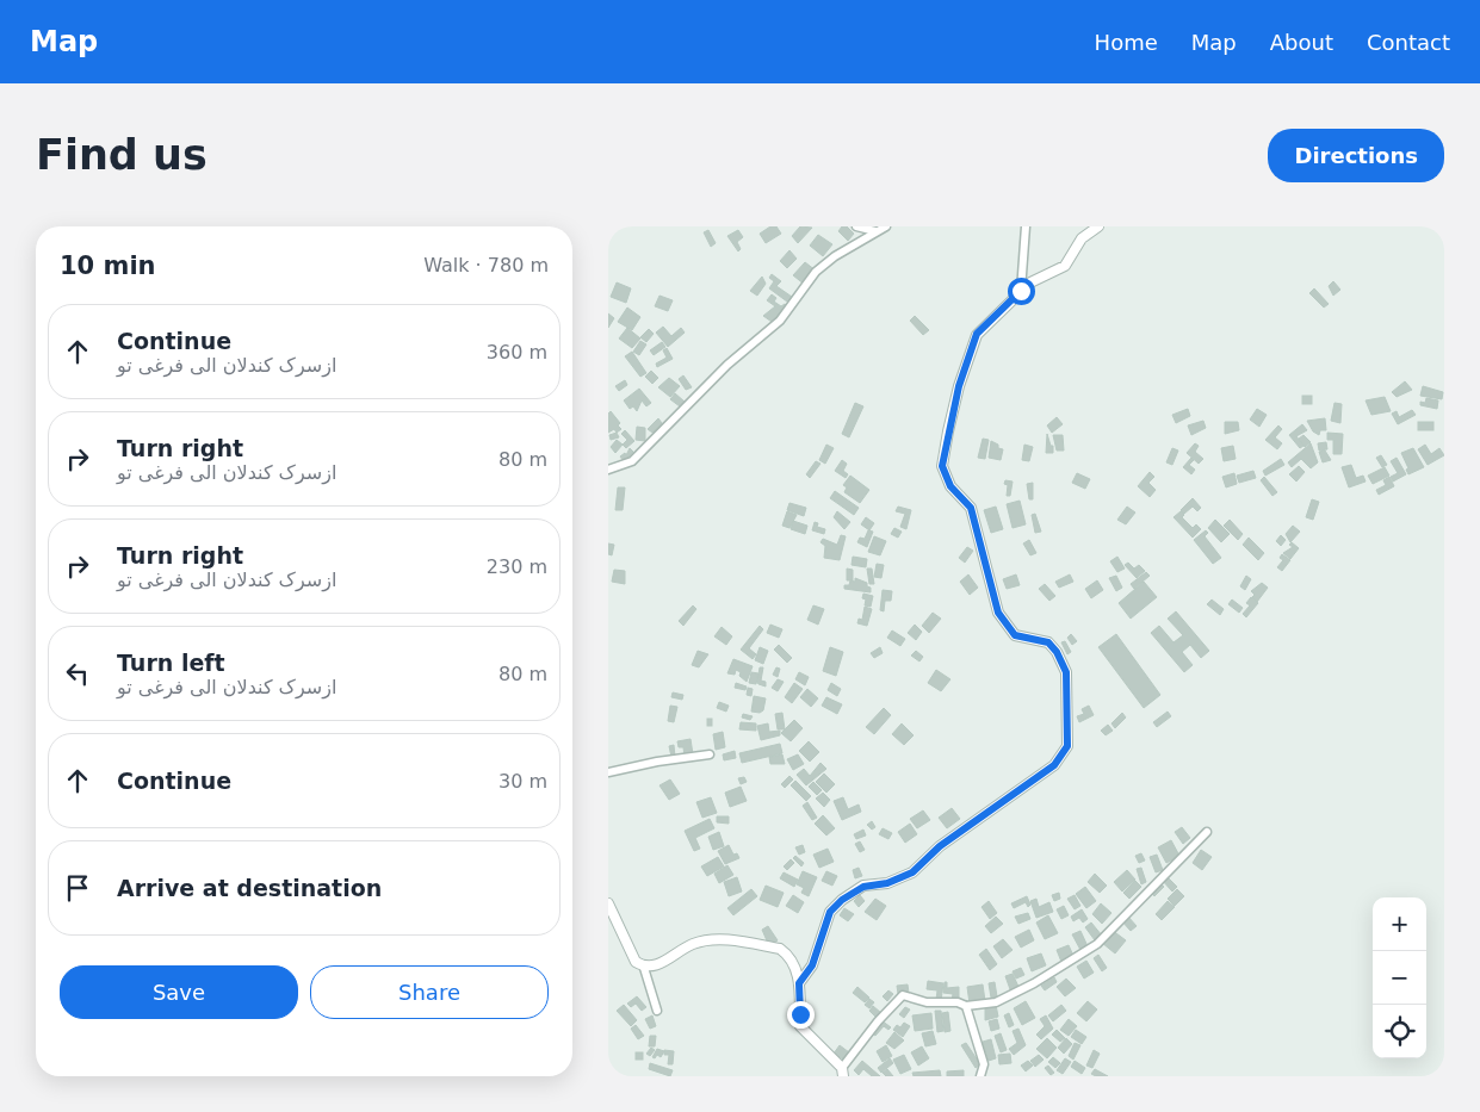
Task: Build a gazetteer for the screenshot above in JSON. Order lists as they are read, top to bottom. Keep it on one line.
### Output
{"page":{"header":"Map","nav":["Home","Map","About","Contact"],"buttons":["Directions",["Save","Share"]],"title":"Find us","heading":["10 min","Walk · 780 m"],"list":[["Continue","ازسرک کندلان الی فرغی تو","360 m"],["Turn right","ازسرک کندلان الی فرغی تو","80 m"],["Turn right","ازسرک کندلان الی فرغی تو","230 m"],["Turn left","ازسرک کندلان الی فرغی تو","80 m"],["Continue","30 m"],"Arrive at destination"],"map_buttons":["+","−"]}}
